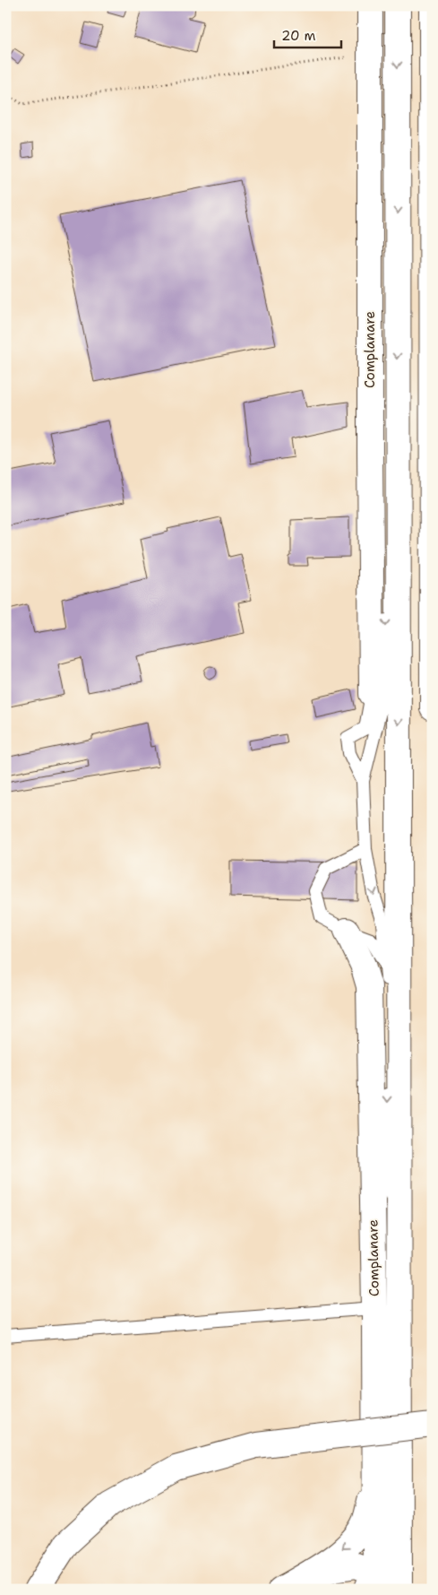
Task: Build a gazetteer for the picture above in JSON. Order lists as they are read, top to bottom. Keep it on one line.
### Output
{"streets":{"main road":["Complanare"]},"scale_bar":"20 m"}
